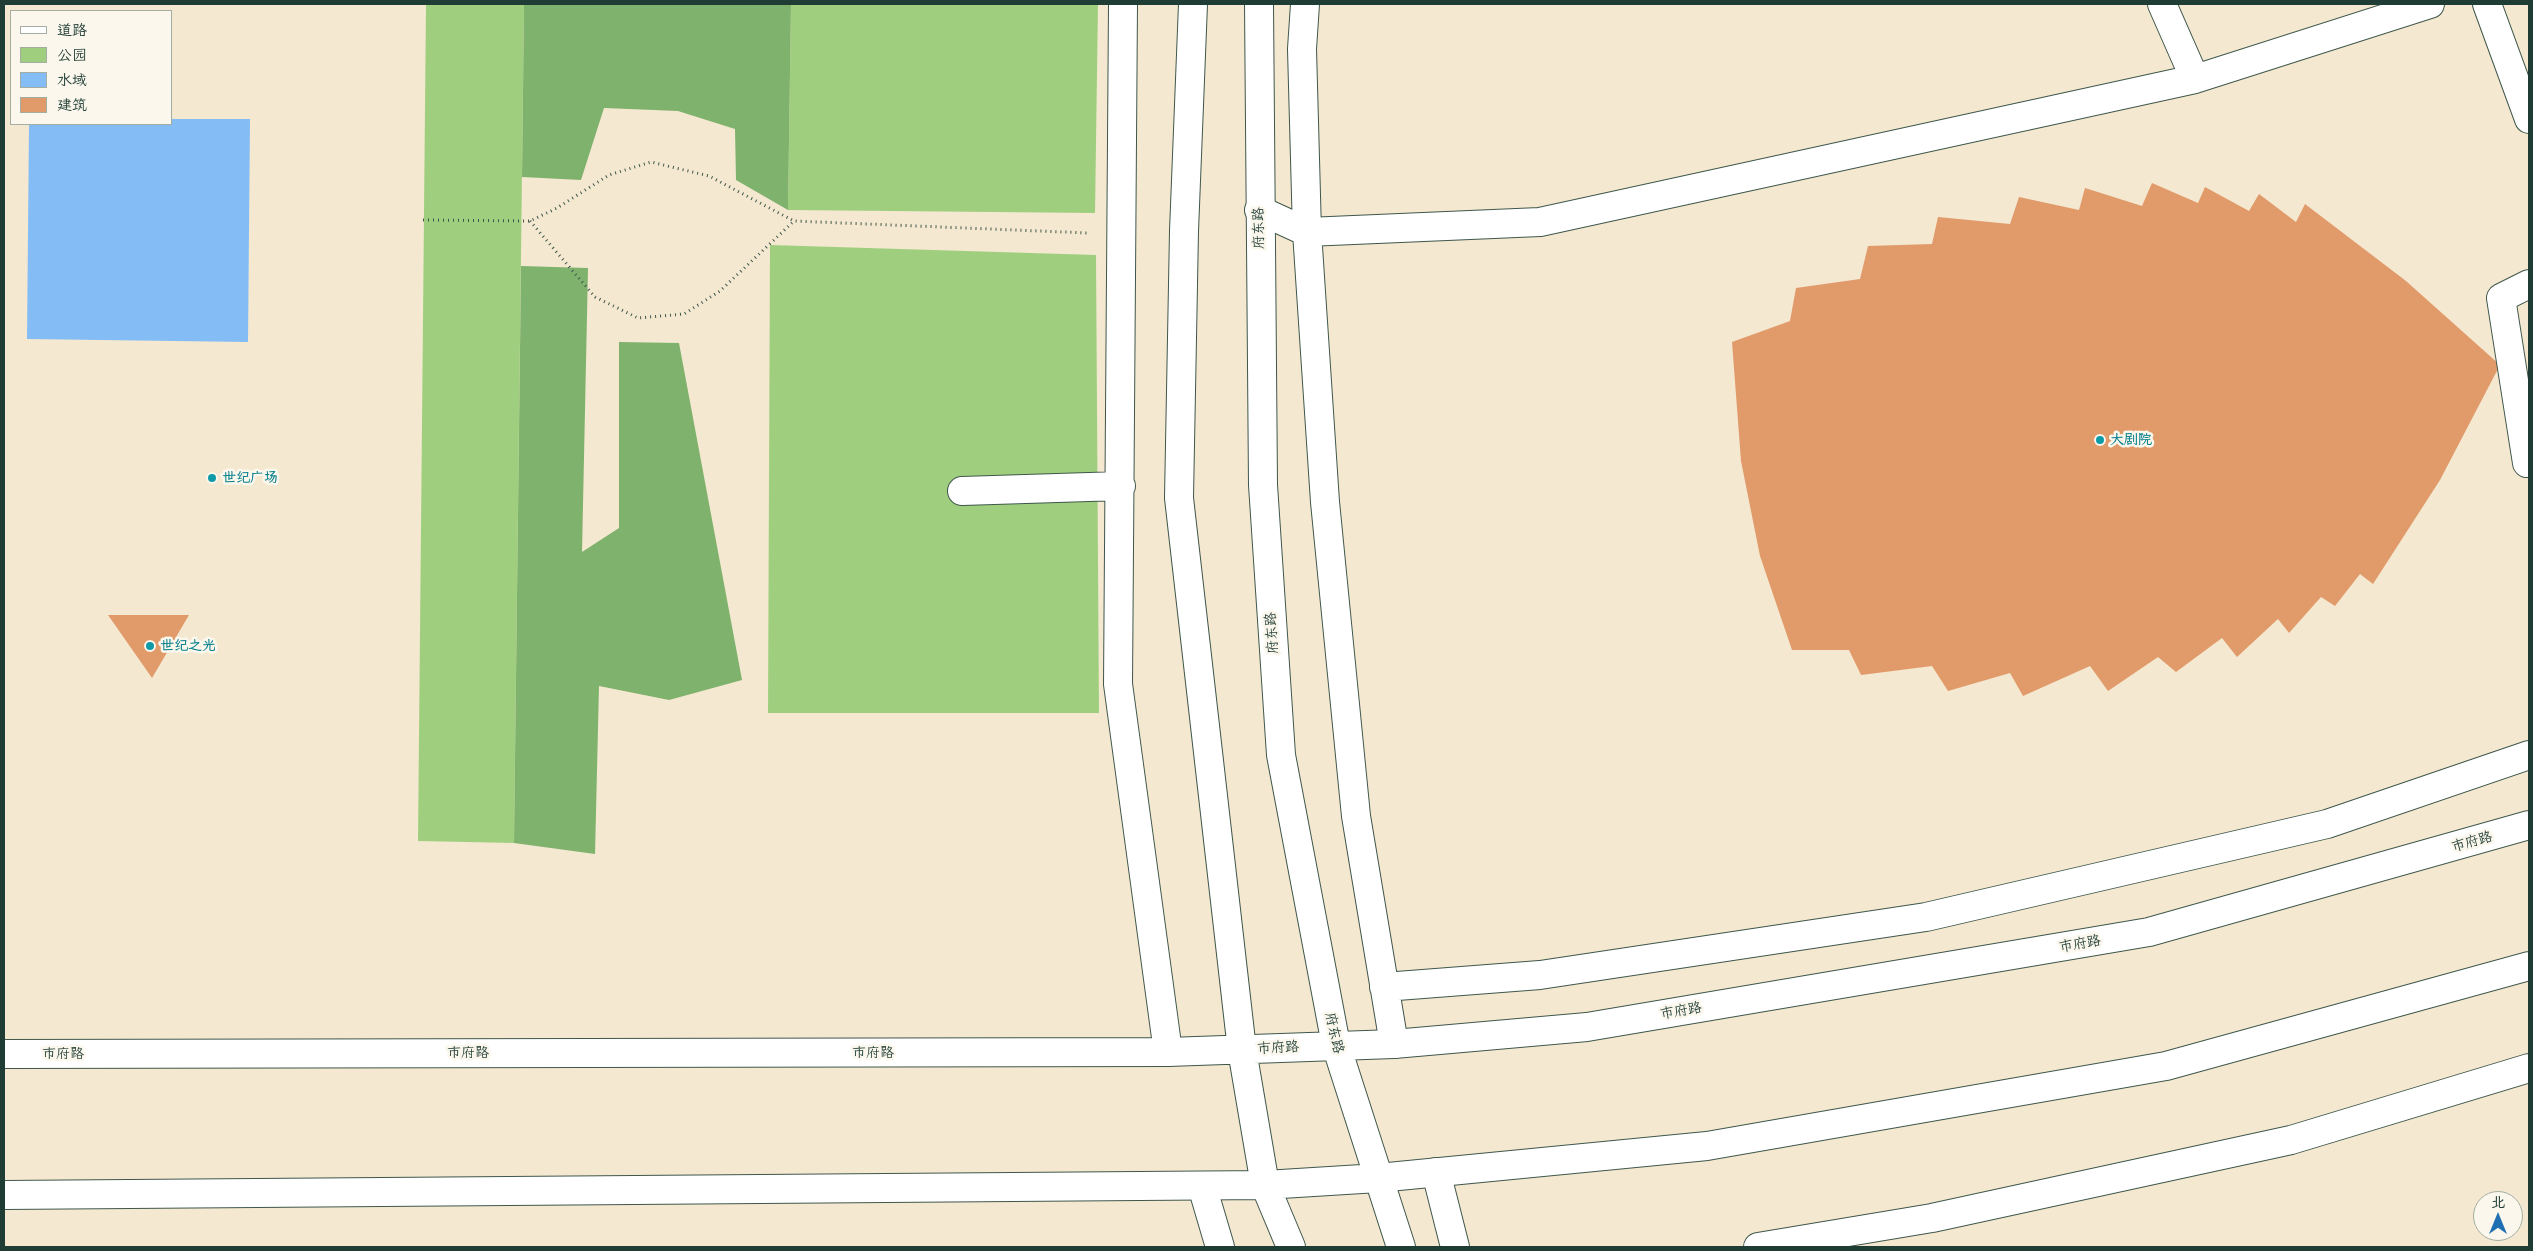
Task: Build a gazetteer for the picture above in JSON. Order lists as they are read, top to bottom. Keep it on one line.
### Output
{"streets":{"main road":["府东路","市府路"]},"crossings":[["府东路","市府路"]],"places":["大剧院","世纪广场","世纪之光"],"legend":["道路","公园","水域","建筑"],"north":"top"}
